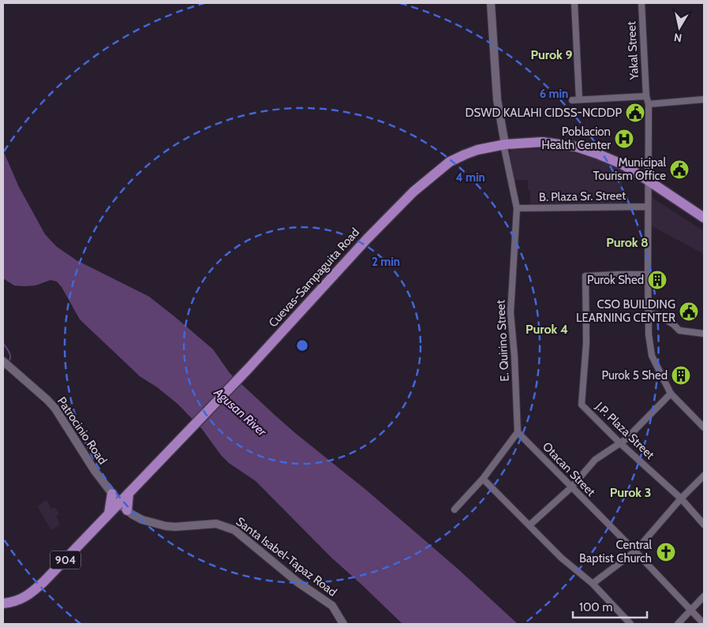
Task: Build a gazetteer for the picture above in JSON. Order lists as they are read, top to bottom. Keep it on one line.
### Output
{"streets":{"main road":["Cuevas-Sampaguita Road","904"],"street":["Yakal Street","B. Plaza Sr. Street","E. Quirino Street","Patrocinio Road","J.P. Plaza Street","Otacan Street","Santa Isabel-Tapaz Road"]},"crossings":[["B. Plaza Sr. Street","E. Quirino Street"],["Cuevas-Sampaguita Road","E. Quirino Street"],["Cuevas-Sampaguita Road","Patrocinio Road"],["Cuevas-Sampaguita Road","Santa Isabel-Tapaz Road"],["E. Quirino Street","Otacan Street"],["Patrocinio Road","Santa Isabel-Tapaz Road"]],"districts":["Purok 9","Purok 8","Purok 4","Purok 3"],"water":["Agusan River"],"places":{"public building":["DSWD KALAHI CIDSS-NCDDP","Municipal Tourism Office","CSO BUILDING LEARNING CENTER"],"hospital":["Poblacion Health Center"],"building":["Purok Shed","Purok 5 Shed"],"church":["Central Baptist Church"]},"scale_bar":"100 m","north":"bottom","rings":["6 min","4 min","2 min"]}
